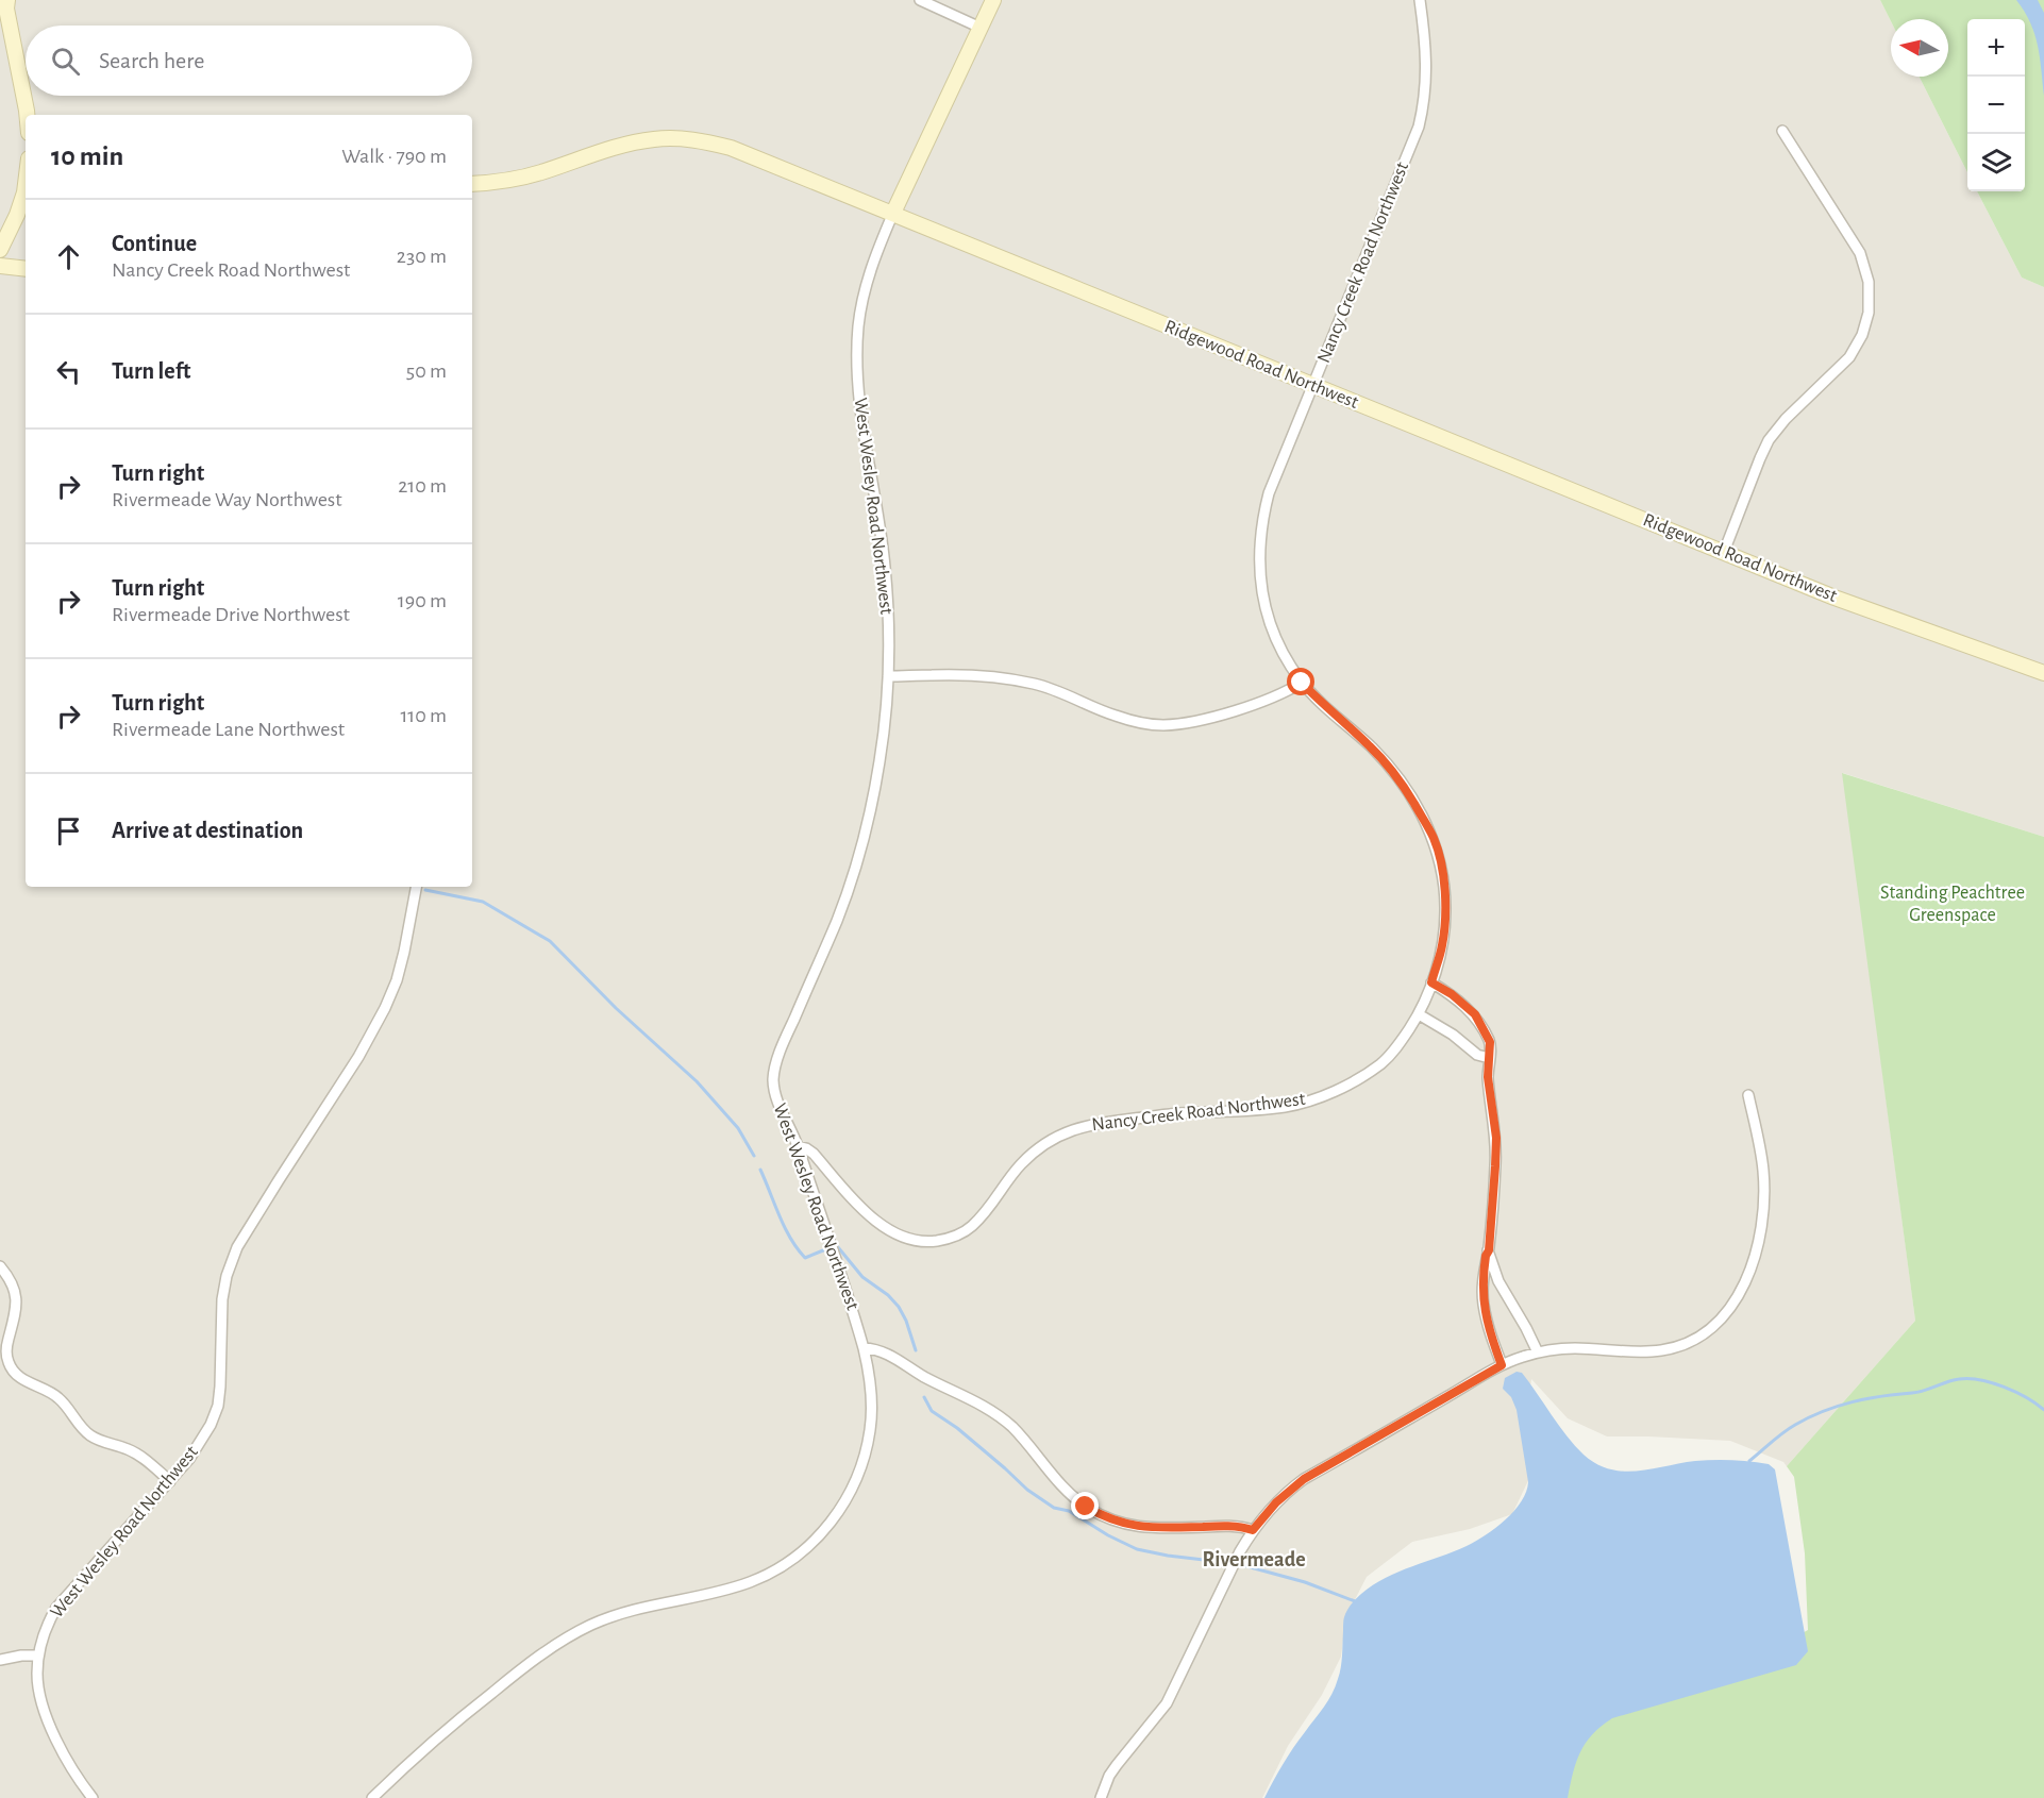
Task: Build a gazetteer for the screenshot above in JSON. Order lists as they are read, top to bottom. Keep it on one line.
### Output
{"streets":{"street":["Nancy Creek Road Northwest","Ridgewood Road Northwest","West Wesley Road Northwest"]},"crossings":[["Nancy Creek Road Northwest","Ridgewood Road Northwest"],["Nancy Creek Road Northwest","West Wesley Road Northwest"],["Ridgewood Road Northwest","West Wesley Road Northwest"]],"districts":["Rivermeade"],"parks":["Standing Peachtree Greenspace"],"north":"left","page":{"map_buttons":["+","−"],"search":"Search here","heading":["10 min","Walk · 790 m"],"list":[["Continue","Nancy Creek Road Northwest","230 m"],["Turn left","50 m"],["Turn right","Rivermeade Way Northwest","210 m"],["Turn right","Rivermeade Drive Northwest","190 m"],["Turn right","Rivermeade Lane Northwest","110 m"],"Arrive at destination"]}}
